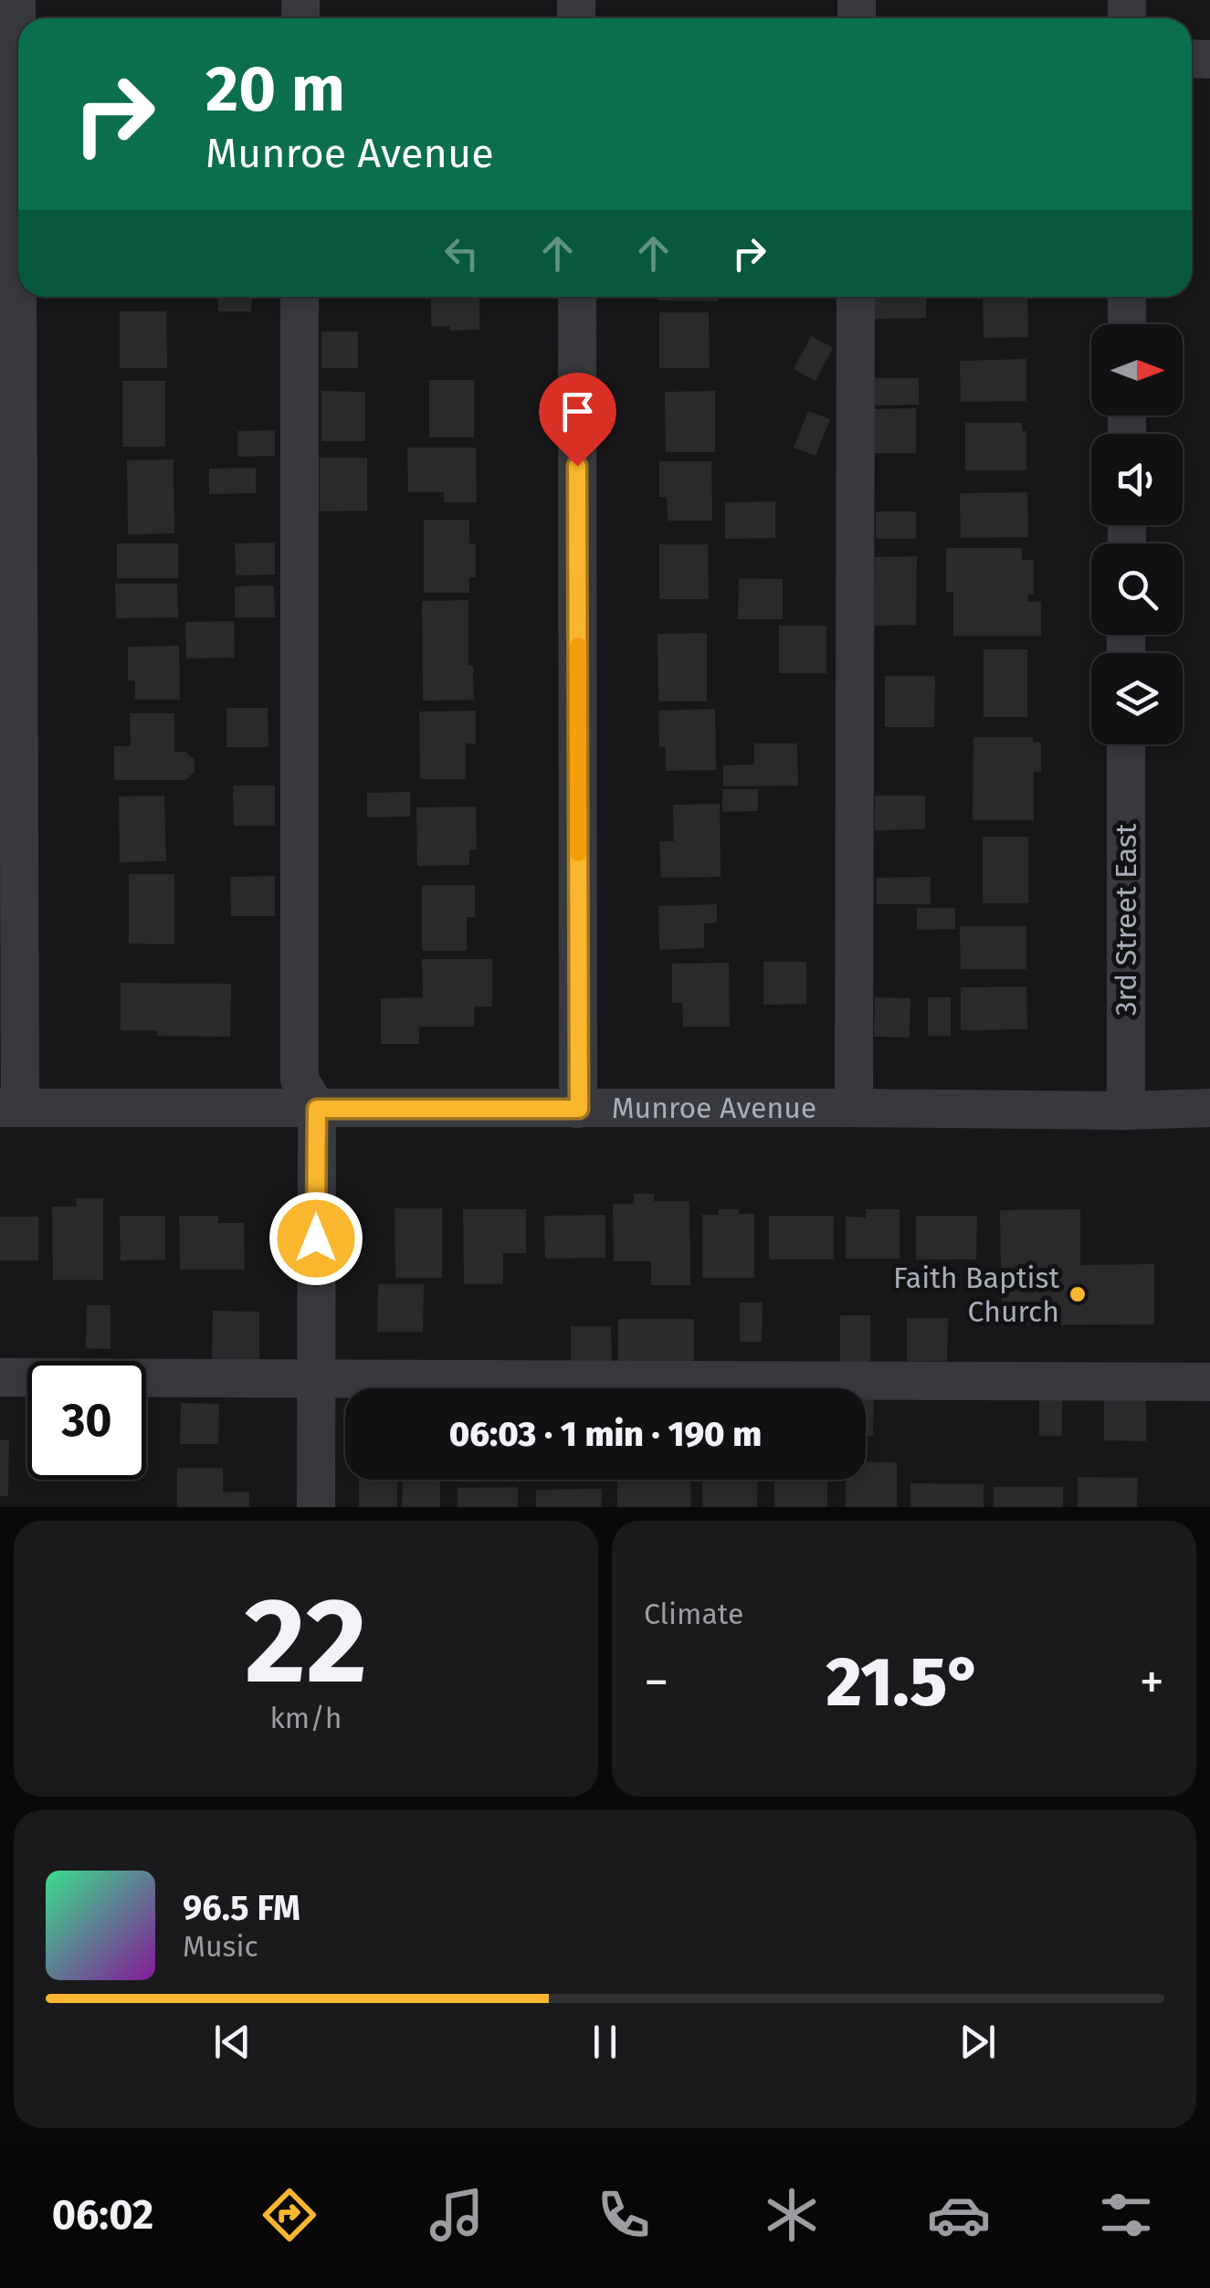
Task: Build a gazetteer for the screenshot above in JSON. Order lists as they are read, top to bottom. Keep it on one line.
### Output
{"streets":{"street":["3rd Street East","Munroe Avenue"]},"crossings":[["3rd Street East","Munroe Avenue"]],"places":["Faith Baptist Church"],"north":"right","page":{"turn":["20 m","Munroe Avenue"],"limit":"30","trip":"06:03 · 1 min · 190 m","tile":[["22","km/h"],"Climate"],"heat":["−","21.5°","+"],"song":["96.5 FM","Music"],"tabs":"06:02"}}
